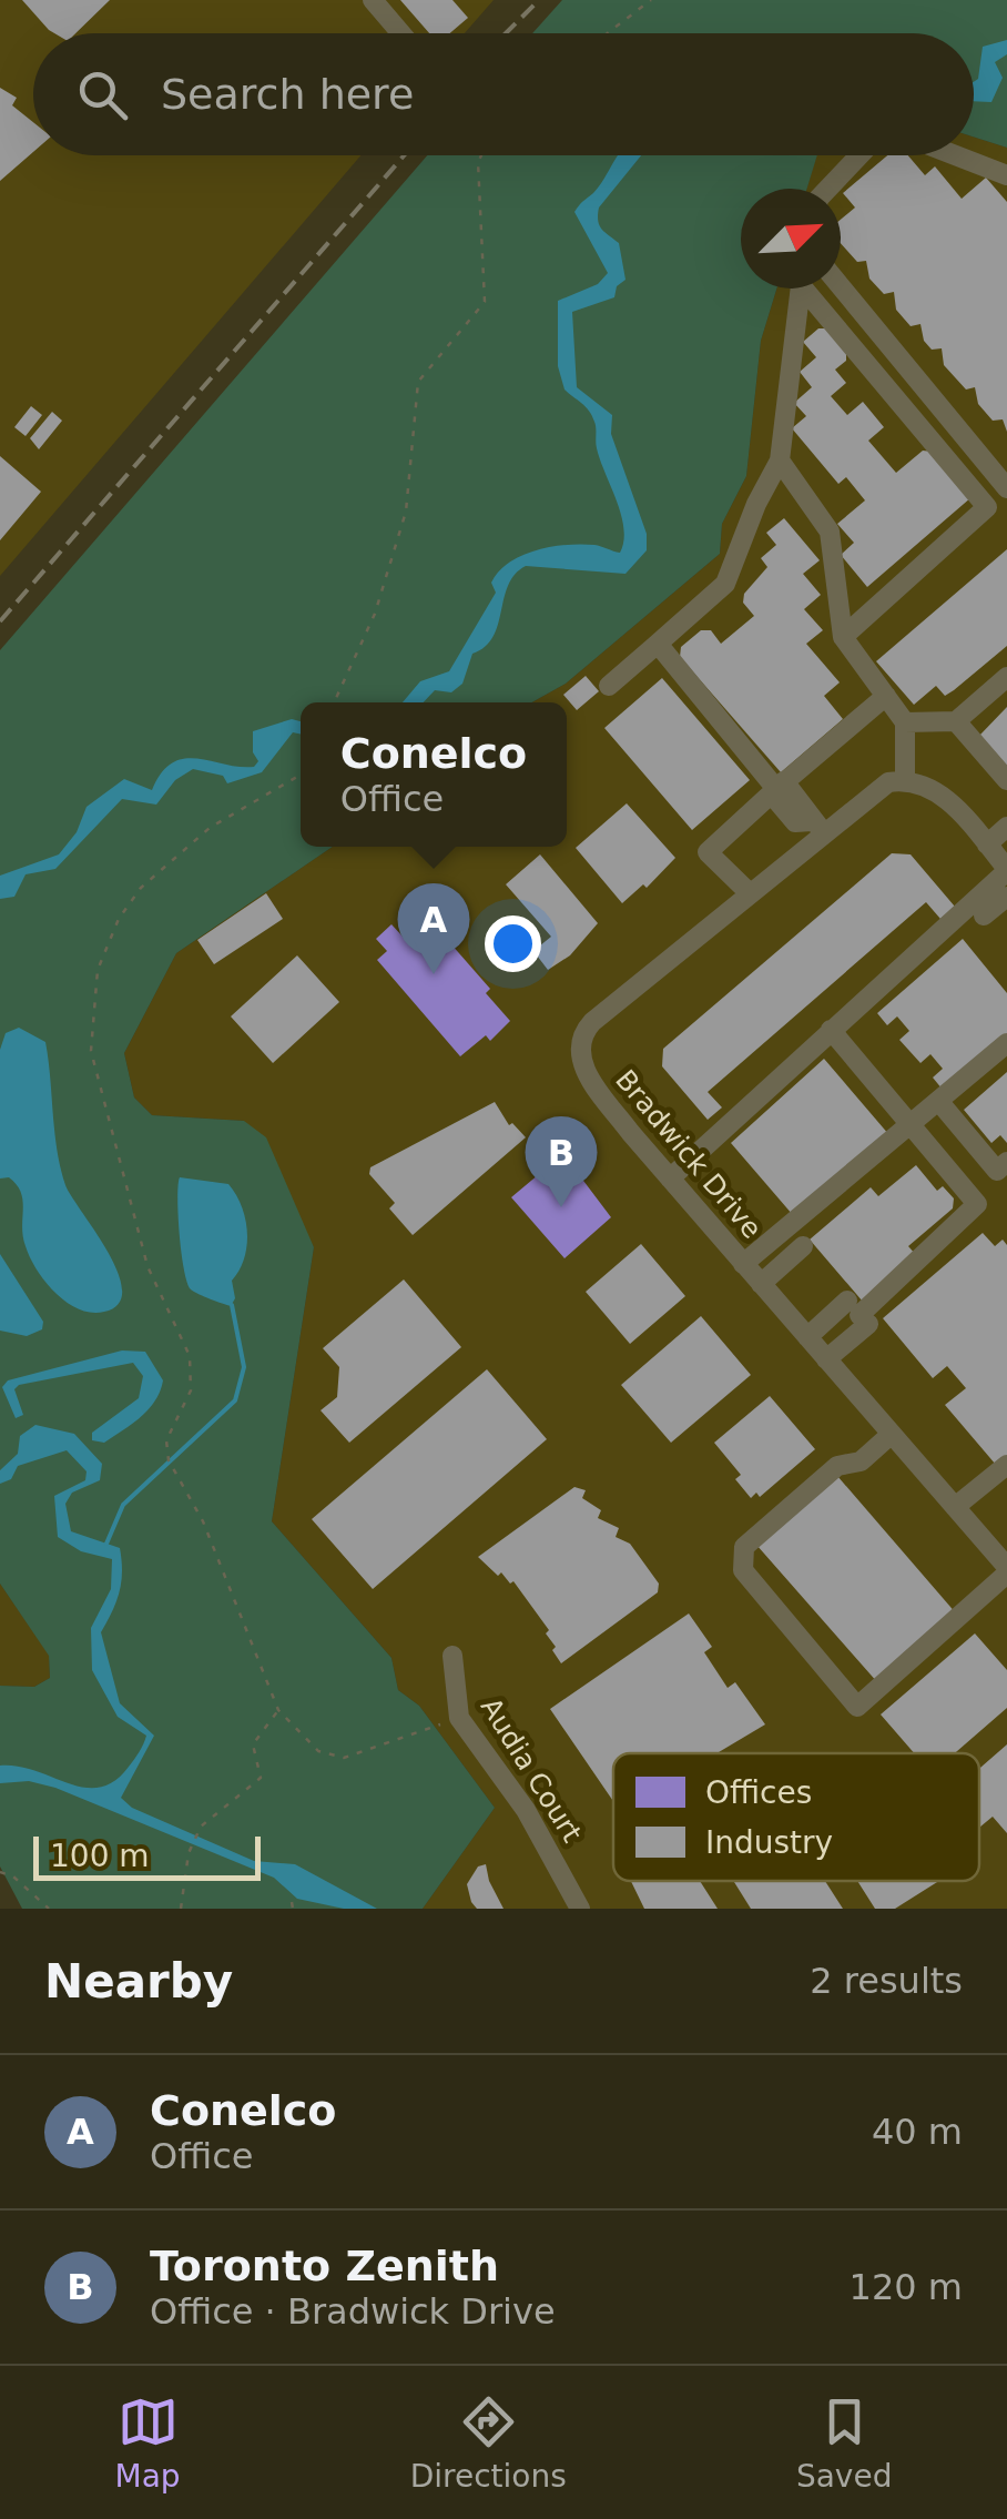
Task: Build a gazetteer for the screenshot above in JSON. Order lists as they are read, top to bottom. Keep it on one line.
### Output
{"streets":{"street":["Bradwick Drive","Audia Court"]},"legend":["Offices","Industry"],"scale_bar":"100 m","north":"top right","page":{"search":"Search here","popup":["Conelco","Office"],"pins":["A","B"],"scale":"100 m","heading":["Nearby","2 results"],"list":[{"mark":"A","name":"Conelco","note":"Office","value":"40 m"},{"mark":"B","name":"Toronto Zenith","note":"Office · Bradwick Drive","value":"120 m"}],"nav":["Map","Directions","Saved"]}}
